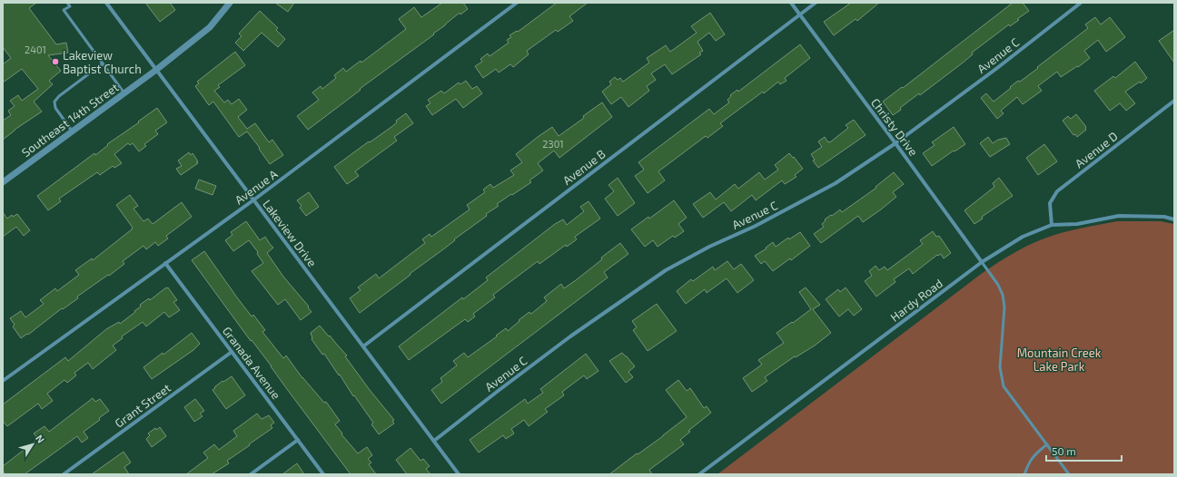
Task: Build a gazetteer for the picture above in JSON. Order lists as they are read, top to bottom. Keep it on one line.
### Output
{"streets":{"street":["Avenue C","Southeast 14th Street","Christy Drive","Avenue D","Avenue B","Avenue A","Lakeview Drive","Hardy Road","Granada Avenue","Grant Street"]},"crossings":[["Avenue C","Christy Drive"],["Avenue C","Lakeview Drive"],["Southeast 14th Street","Lakeview Drive"],["Christy Drive","Avenue B"],["Christy Drive","Hardy Road"],["Avenue D","Hardy Road"],["Avenue B","Lakeview Drive"],["Avenue A","Lakeview Drive"],["Avenue A","Granada Avenue"],["Granada Avenue","Grant Street"]],"parks":["Mountain Creek Lake Park"],"places":["Lakeview Baptist Church"],"house_numbers":["2401","2301"],"scale_bar":"50 m","north":"top right"}
